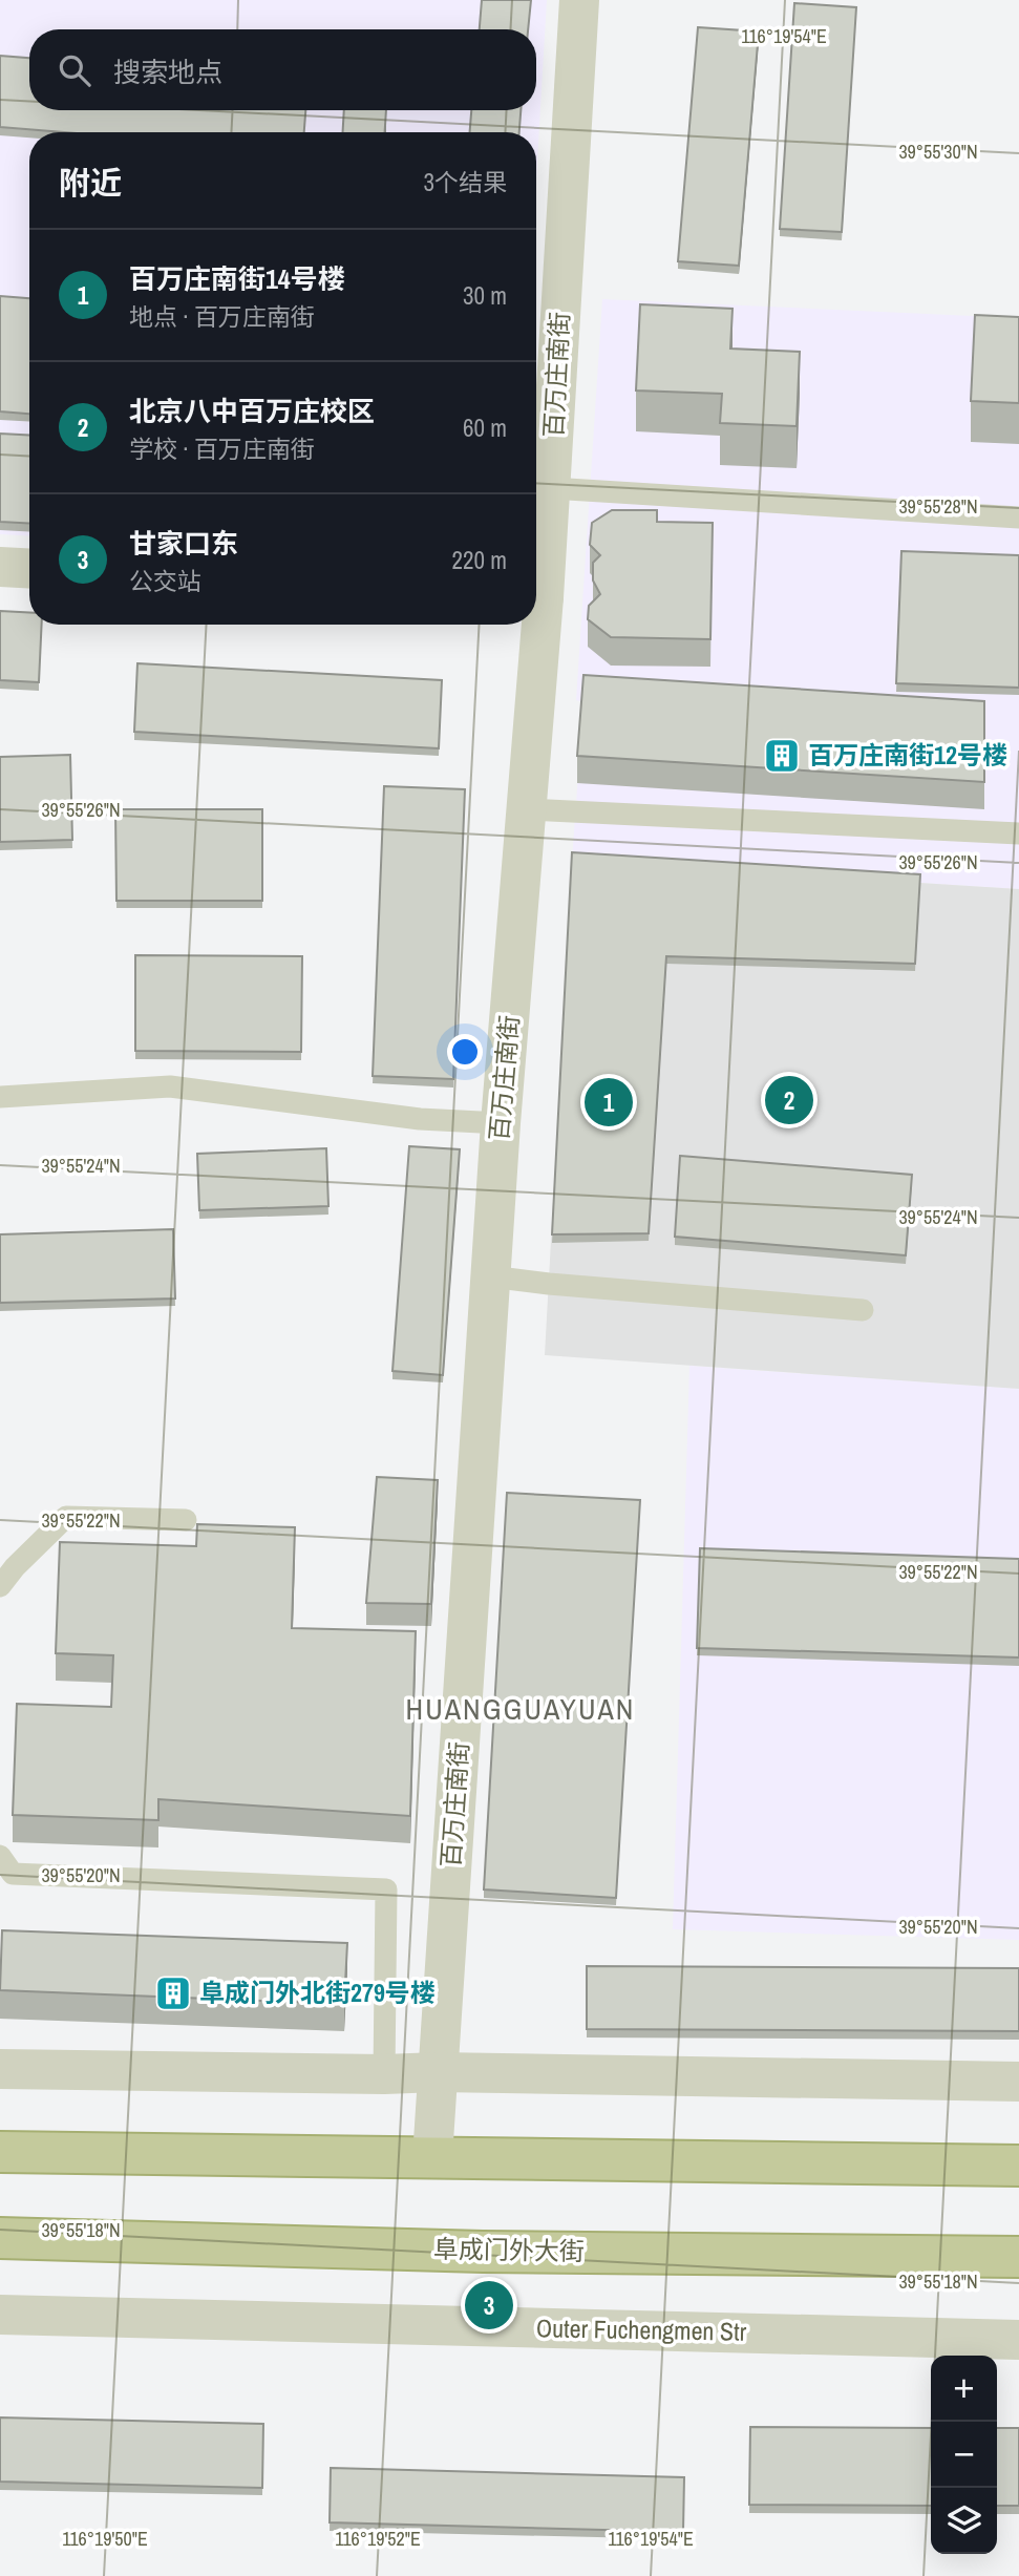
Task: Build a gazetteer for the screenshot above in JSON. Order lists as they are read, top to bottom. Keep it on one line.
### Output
{"streets":{"highway":["阜成门外大街"],"street":["百万庄南街","Outer Fuchengmen Str"]},"districts":["HUANGGUAYUAN"],"places":{"building":["百万庄南街12号楼","阜成门外北街279号楼"]},"page":{"search":"搜索地点","heading":["附近","3个结果"],"list":[{"mark":"1","name":"百万庄南街14号楼","note":"地点 · 百万庄南街","value":"30 m"},{"mark":"2","name":"北京八中百万庄校区","note":"学校 · 百万庄南街","value":"60 m"},{"mark":"3","name":"甘家口东","note":"公交站","value":"220 m"}],"pins":["2","1","3"],"map_buttons":["+","−"]},"coordinates":["116°19'54\"E","39°55'30\"N","39°55'28\"N","39°55'26\"N","39°55'24\"N","39°55'22\"N","39°55'20\"N","39°55'18\"N","116°19'50\"E","116°19'52\"E"]}
